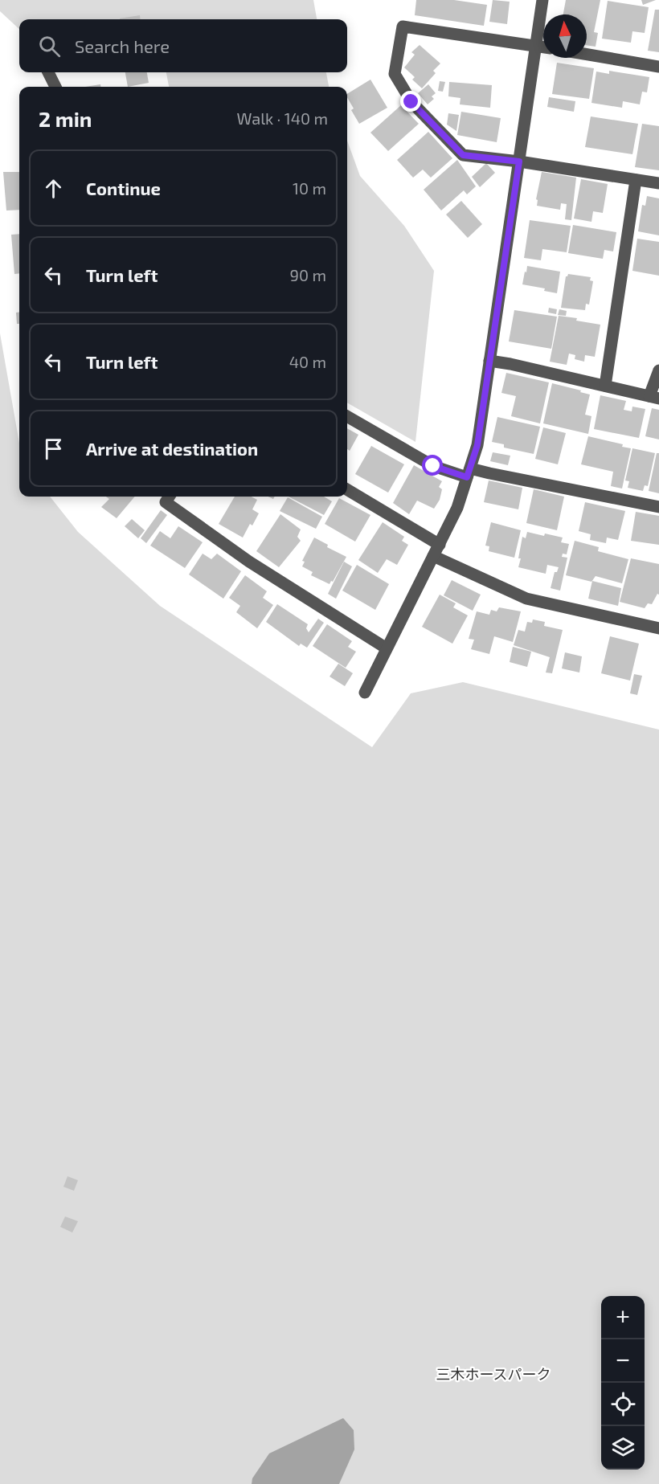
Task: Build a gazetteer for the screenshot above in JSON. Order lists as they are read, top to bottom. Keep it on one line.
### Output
{"parks":["三木ホースパーク"],"north":"top","page":{"search":"Search here","heading":["2 min","Walk · 140 m"],"list":[["Continue","10 m"],["Turn left","90 m"],["Turn left","40 m"],"Arrive at destination"],"map_buttons":["+","−"]}}
